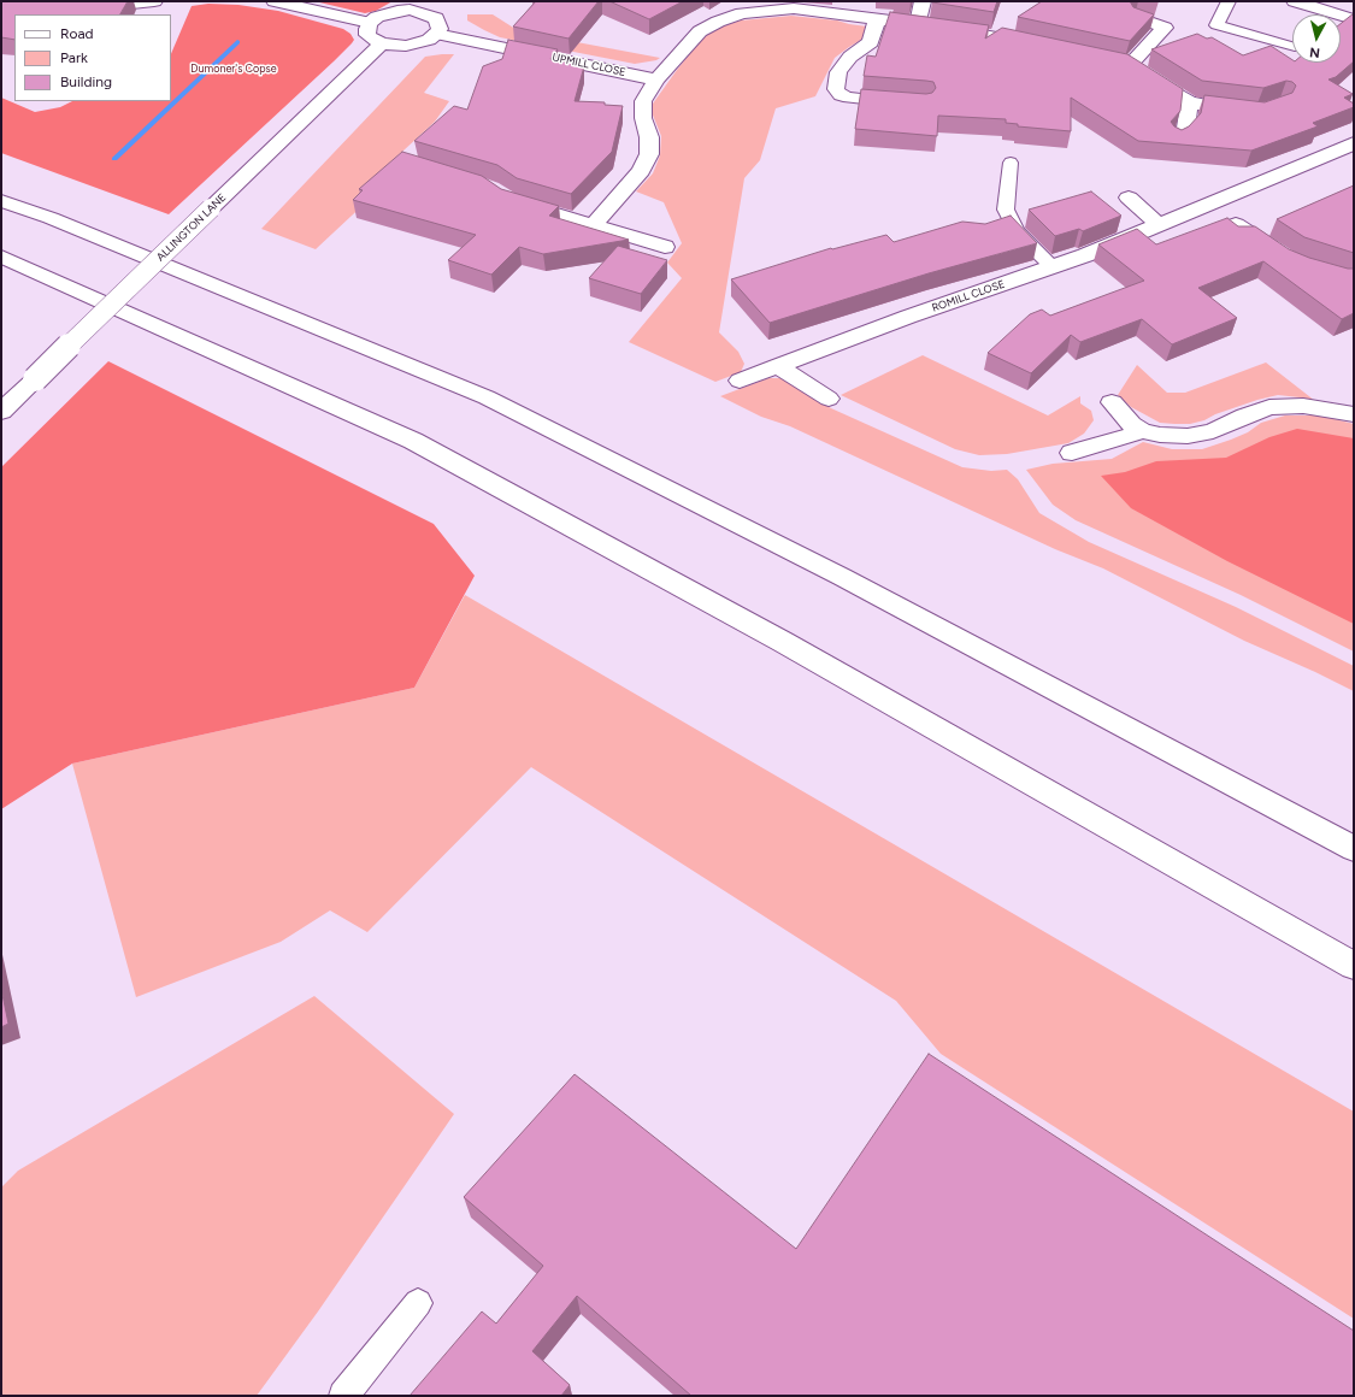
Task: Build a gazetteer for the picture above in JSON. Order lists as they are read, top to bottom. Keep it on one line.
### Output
{"streets":{"main road":["UPMILL CLOSE","ALLINGTON LANE","ROMILL CLOSE"]},"parks":["Dumoner's Copse"],"legend":["Road","Park","Building"],"north":"bottom"}
